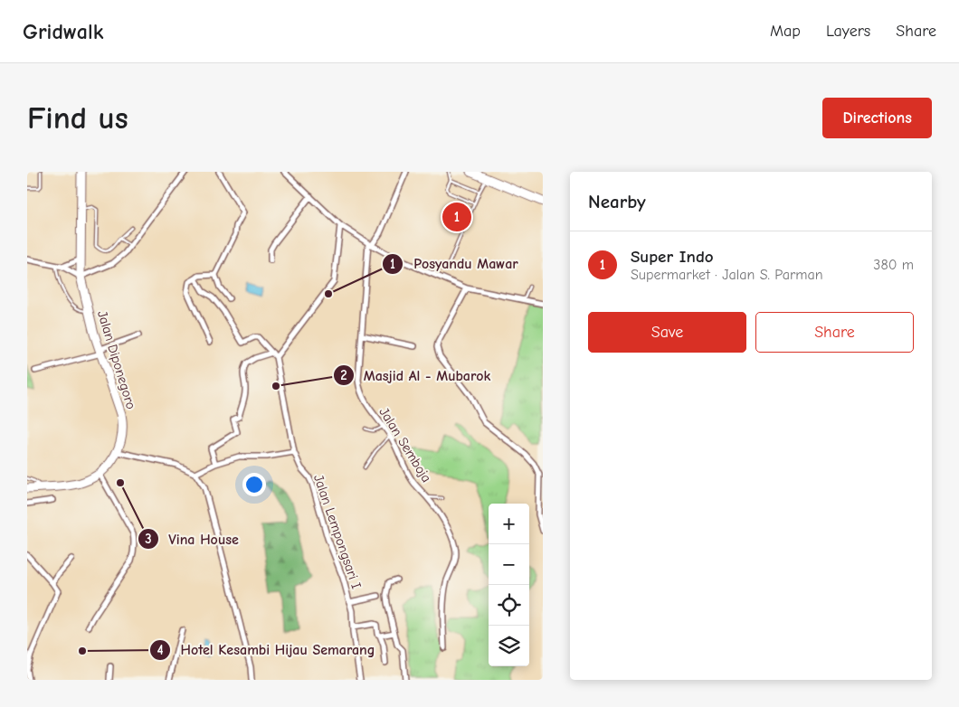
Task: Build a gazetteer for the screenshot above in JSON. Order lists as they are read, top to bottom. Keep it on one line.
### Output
{"streets":{"main road":["Jalan Diponegoro"],"street":["Jalan Semboja","Jalan Lempongsari I"]},"places":["Posyandu Mawar","Masjid Al - Mubarok","Vina House","Hotel Kesambi Hijau Semarang"],"page":{"header":"Gridwalk","nav":["Map","Layers","Share"],"buttons":["Directions",["Save","Share"]],"title":"Find us","heading":"Nearby","pins":"1","list":[{"mark":"1","name":"Super Indo","note":"Supermarket · Jalan S. Parman","value":"380 m"}],"map_buttons":["+","−"]}}
